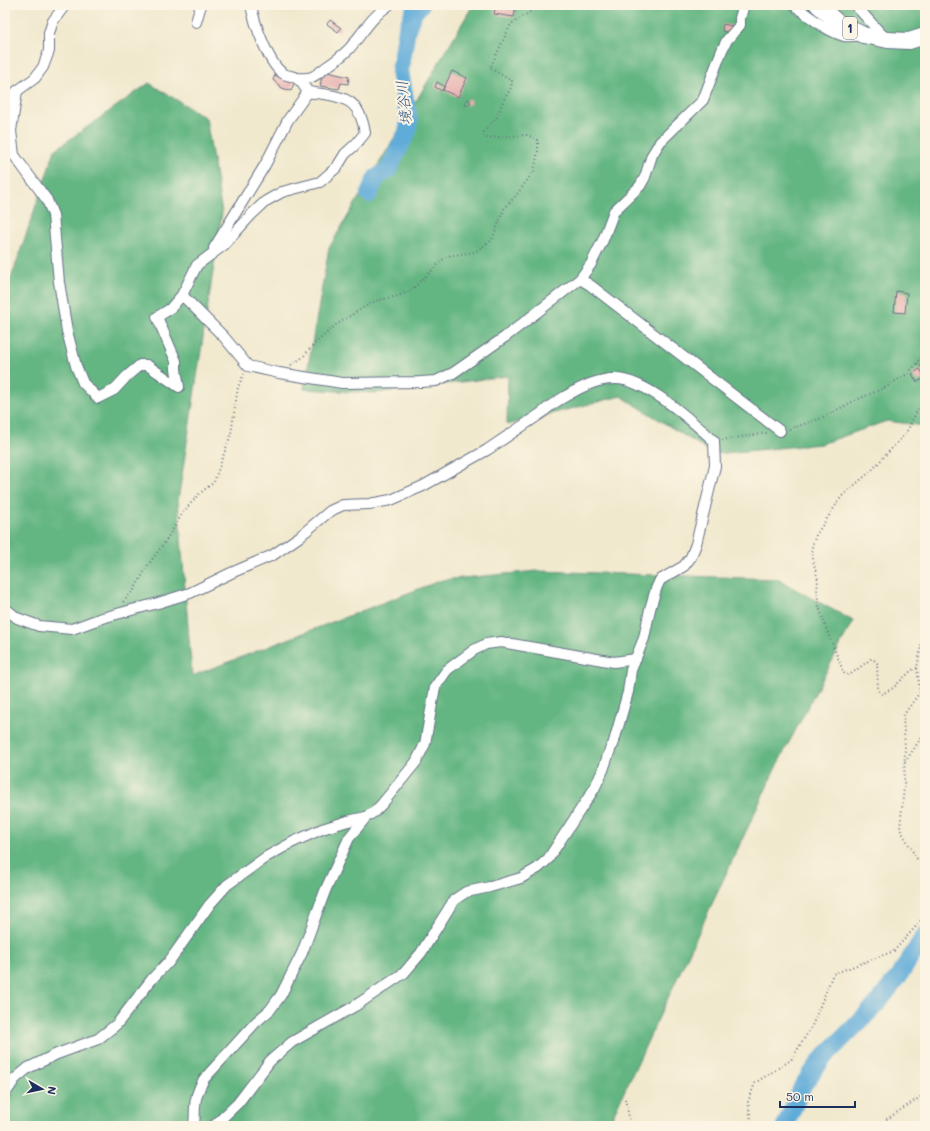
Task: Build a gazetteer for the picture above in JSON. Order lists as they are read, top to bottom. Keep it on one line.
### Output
{"streets":{"main road":["1"]},"water":["境谷川"],"scale_bar":"50 m","north":"right"}
